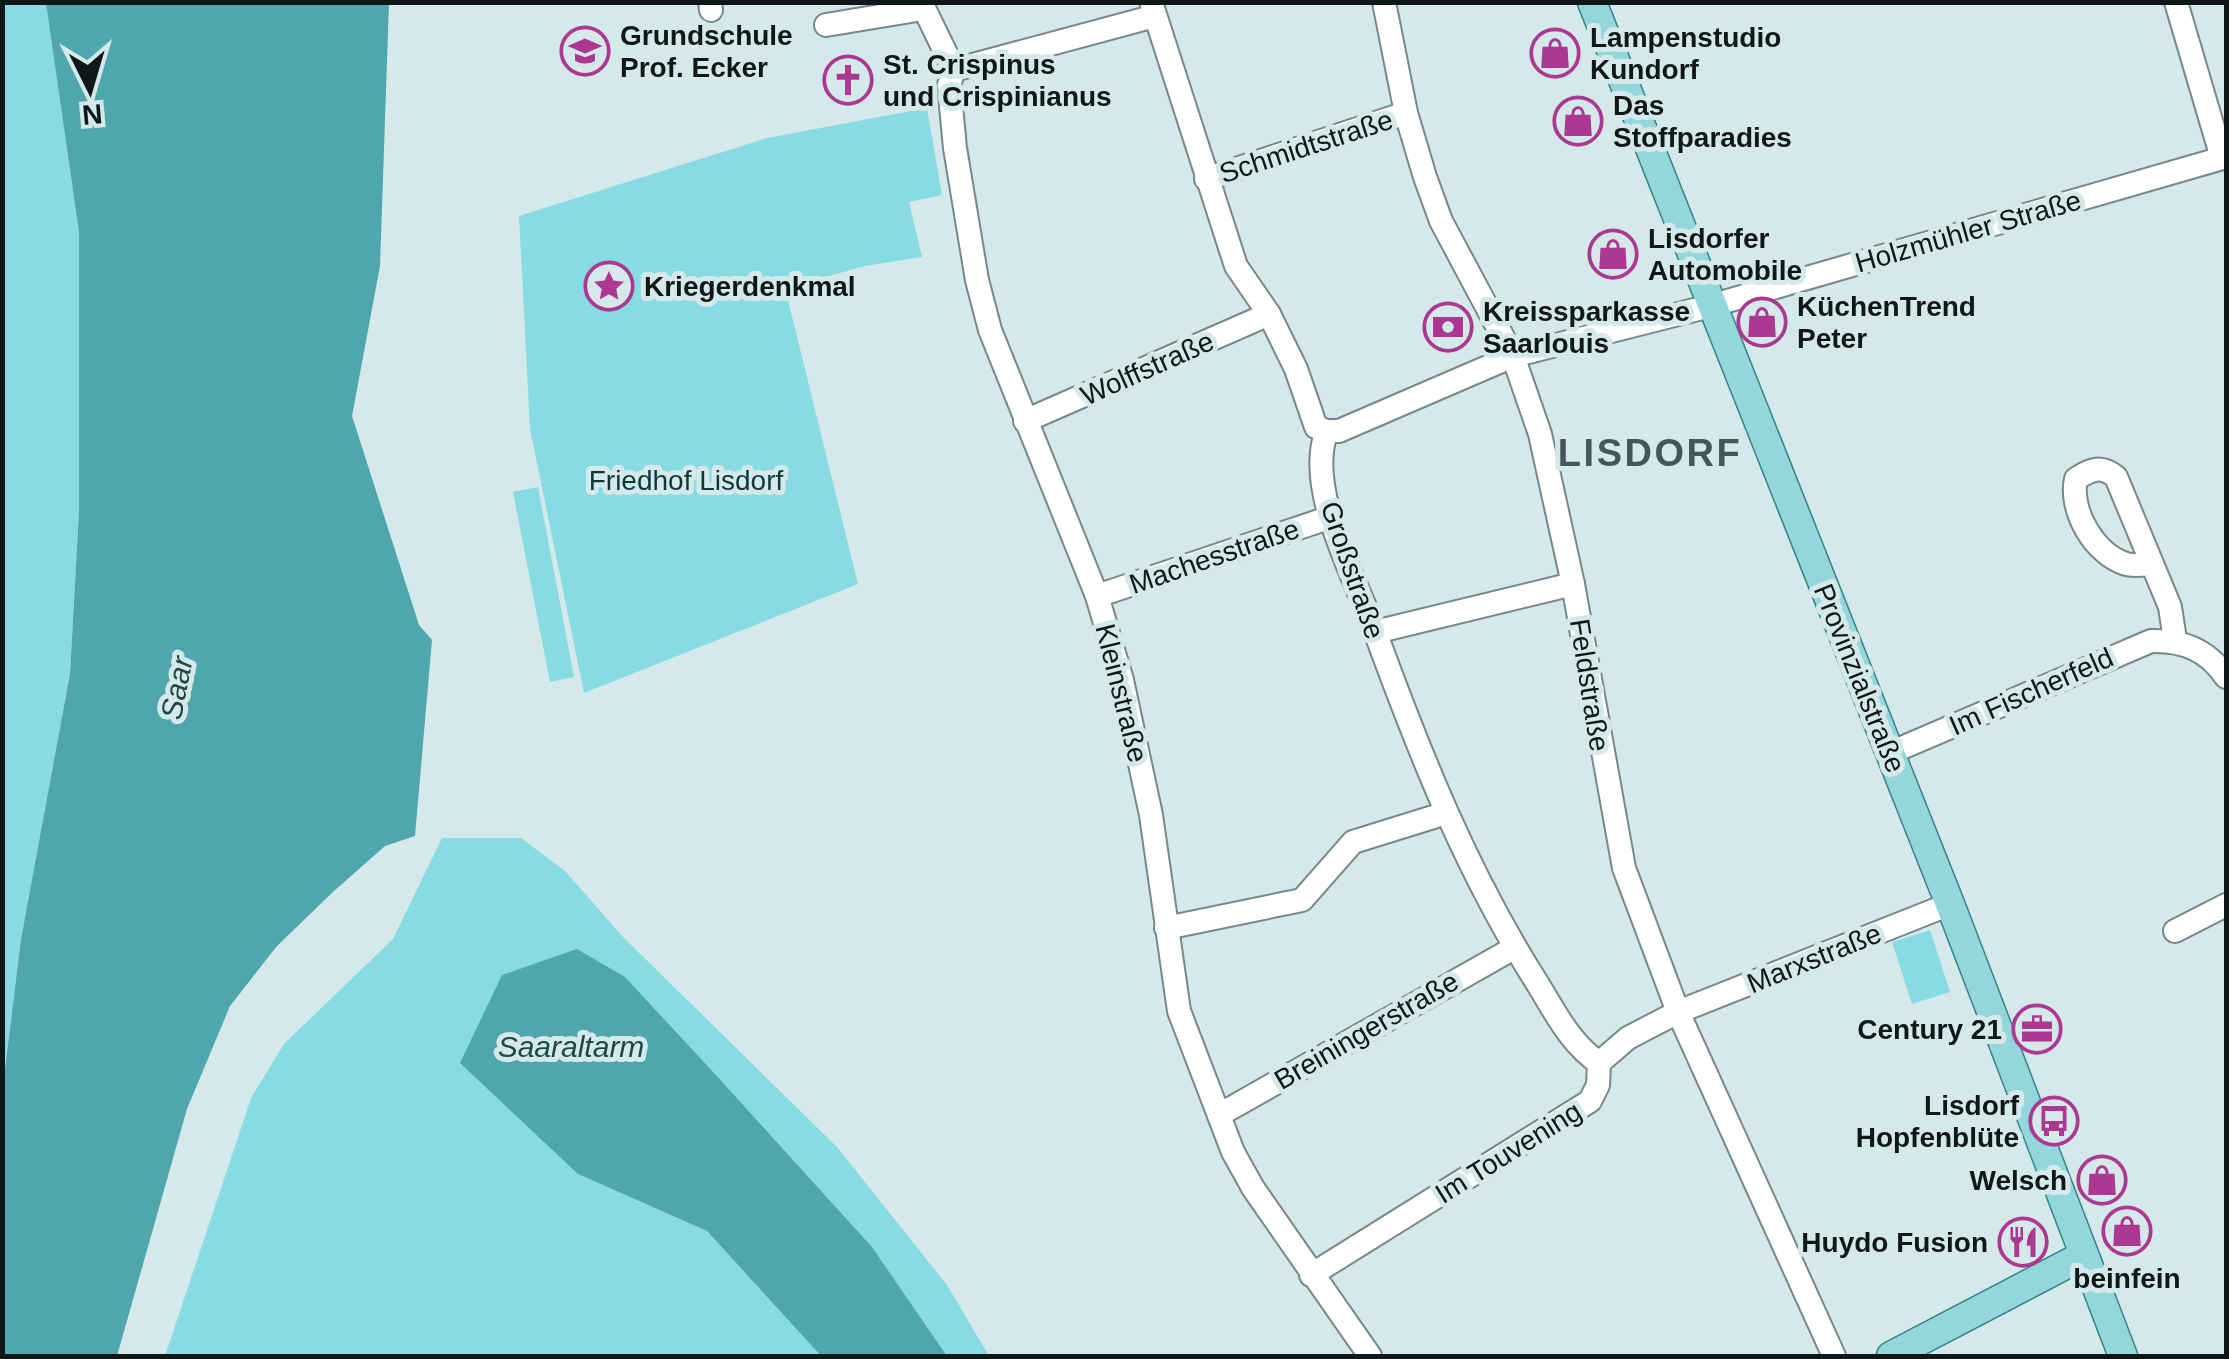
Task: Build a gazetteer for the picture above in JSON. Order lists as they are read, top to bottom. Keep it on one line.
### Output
{"streets":{"main road":["Provinzialstraße"],"street":["Schmidtstraße","Holzmühler Straße","Wolffstraße","Machesstraße","Großstraße","Feldstraße","Im Fischerfeld","Kleinstraße","Marxstraße","Breiningerstraße","Im Touvening"]},"crossings":[["Schmidtstraße","Feldstraße"],["Holzmühler Straße","Großstraße"],["Holzmühler Straße","Provinzialstraße"],["Holzmühler Straße","Feldstraße"],["Wolffstraße","Kleinstraße"],["Machesstraße","Großstraße"],["Machesstraße","Kleinstraße"],["Großstraße","Breiningerstraße"],["Großstraße","Im Touvening"],["Provinzialstraße","Im Fischerfeld"],["Provinzialstraße","Marxstraße"],["Feldstraße","Marxstraße"],["Kleinstraße","Breiningerstraße"],["Kleinstraße","Im Touvening"]],"districts":["LISDORF"],"water":["Saar","Saaraltarm"],"parks":["Friedhof Lisdorf"],"places":{"school or university":["Grundschule Prof. Ecker"],"shop":["Lampenstudio Kundorf","Das Stoffparadies","Lisdorfer Automobile","KüchenTrend Peter","Welsch","beinfein"],"church":["St. Crispinus und Crispinianus"],"place":["Kriegerdenkmal"],"bank":["Kreissparkasse Saarlouis"],"office":["Century 21"],"bus stop":["Lisdorf Hopfenblüte"],"restaurant":["Huydo Fusion"]},"north":"bottom"}
